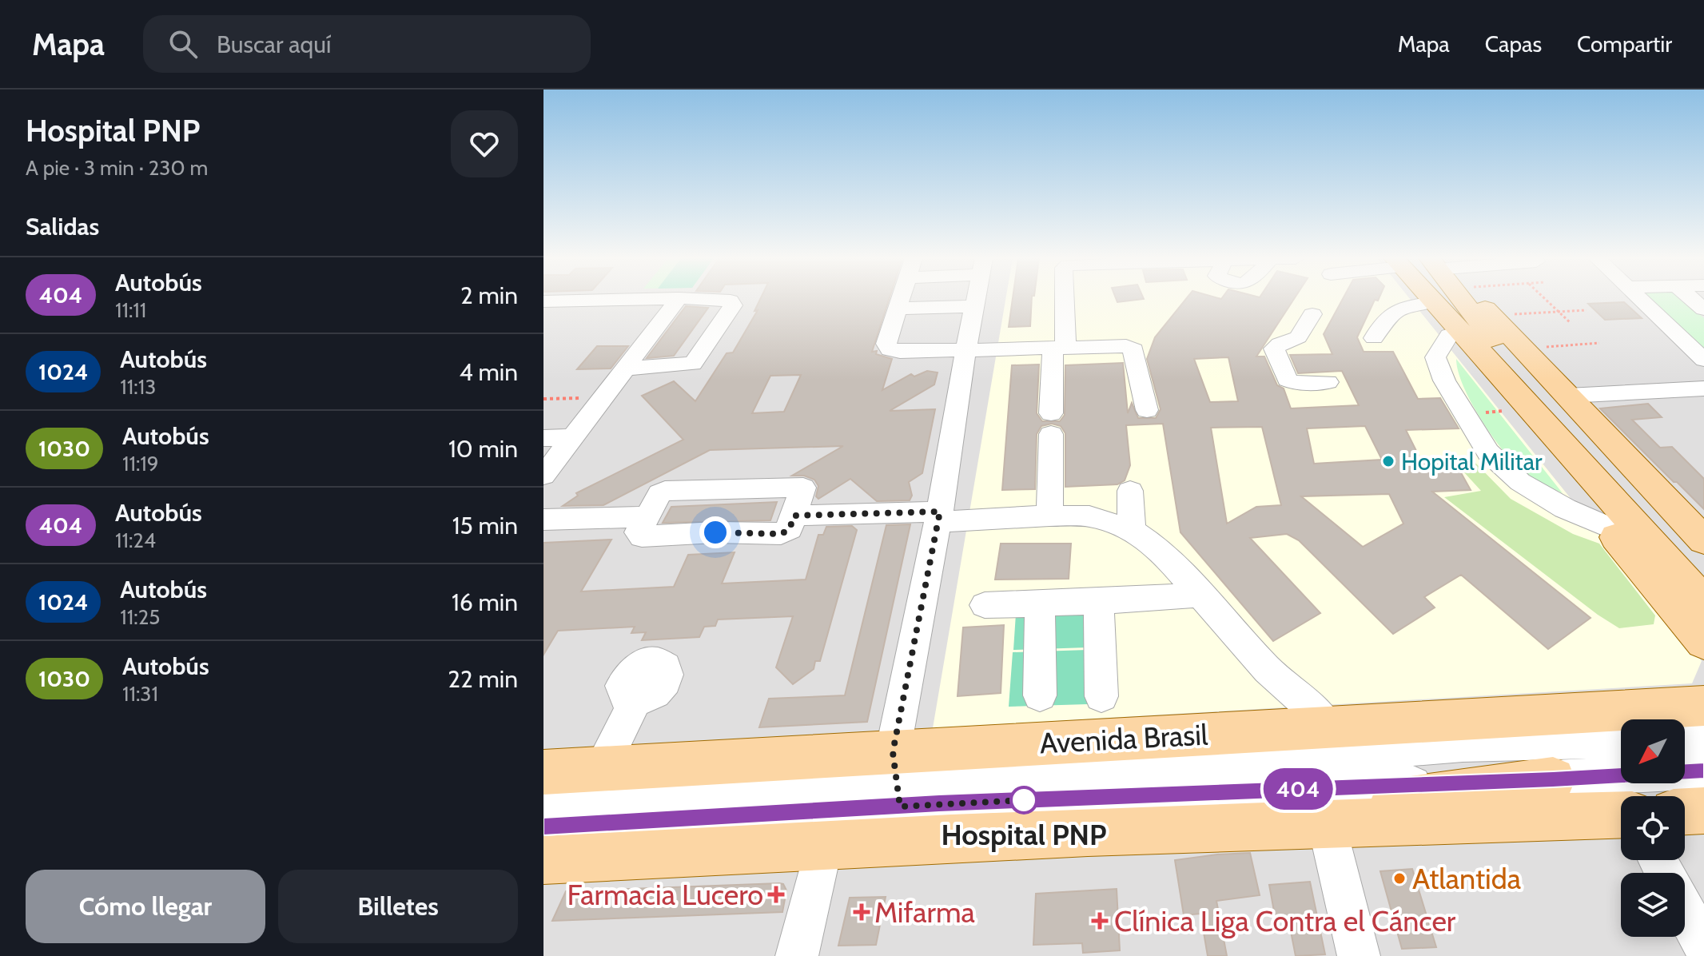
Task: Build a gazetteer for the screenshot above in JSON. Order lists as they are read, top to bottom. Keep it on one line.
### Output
{"streets":{"main road":["Avenida Brasil"]},"places":{"other":["Hopital Militar","Hospital PNP","Atlantida"],"health":["Farmacia Lucero","Mifarma","Clínica Liga Contra el Cáncer"]},"lines":["bus line 404"],"north":"bottom left","page":{"header":"Mapa","search":"Buscar aquí","nav":["Mapa","Capas","Compartir"],"heading":[["Hospital PNP","A pie · 3 min · 230 m"],"Salidas"],"on_map":"404","list":[{"mark":"404","name":"Autobús","note":"11:11","value":"2 min"},{"mark":"1024","name":"Autobús","note":"11:13","value":"4 min"},{"mark":"1030","name":"Autobús","note":"11:19","value":"10 min"},{"mark":"404","name":"Autobús","note":"11:24","value":"15 min"},{"mark":"1024","name":"Autobús","note":"11:25","value":"16 min"},{"mark":"1030","name":"Autobús","note":"11:31","value":"22 min"}],"buttons":["Cómo llegar","Billetes"]}}
